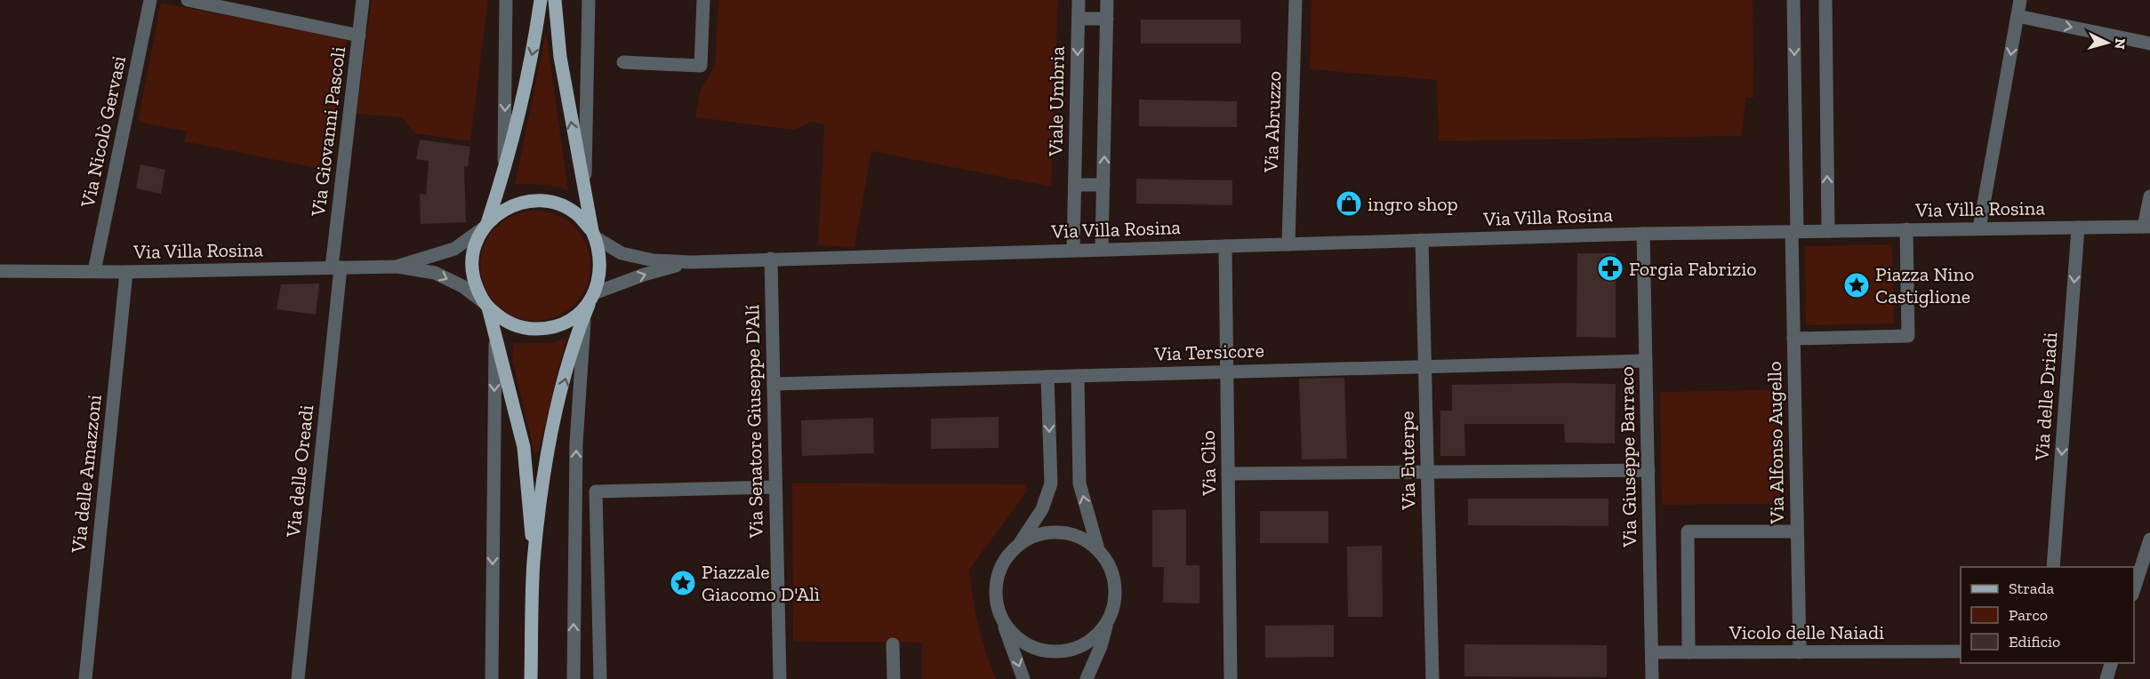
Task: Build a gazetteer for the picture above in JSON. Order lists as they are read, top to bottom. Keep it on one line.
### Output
{"streets":{"street":["Viale Umbria","Via Abruzzo","Via Nicolò Gervasi","Via Giovanni Pascoli","Via Villa Rosina","Via Tersicore","Via delle Driadi","Via Senatore Giuseppe D'Alí","Via Alfonso Augello","Via Giuseppe Barraco","Via Euterpe","Via Clio","Via delle Oreadi","Via delle Amazzoni","Vicolo delle Naiadi"]},"crossings":[["Viale Umbria","Via Villa Rosina"],["Via Abruzzo","Via Villa Rosina"],["Via Nicolò Gervasi","Via Villa Rosina"],["Via Giovanni Pascoli","Via Villa Rosina"],["Via Giovanni Pascoli","Via delle Oreadi"],["Via Villa Rosina","Via delle Driadi"],["Via Villa Rosina","Via Senatore Giuseppe D'Alí"],["Via Villa Rosina","Via Alfonso Augello"],["Via Villa Rosina","Via Giuseppe Barraco"],["Via Villa Rosina","Via Euterpe"],["Via Villa Rosina","Via Clio"],["Via Villa Rosina","Via delle Oreadi"],["Via Villa Rosina","Via delle Amazzoni"],["Via Tersicore","Via Senatore Giuseppe D'Alí"],["Via Tersicore","Via Giuseppe Barraco"],["Via Tersicore","Via Euterpe"],["Via Tersicore","Via Clio"],["Via Alfonso Augello","Vicolo delle Naiadi"],["Via Giuseppe Barraco","Vicolo delle Naiadi"]],"one_way":["Via delle Driadi"],"places":{"shop":["ingro shop"],"pharmacy":["Forgia Fabrizio"],"place":["Piazza Nino Castiglione","Piazzale Giacomo D'Alì"]},"legend":["Strada","Parco","Edificio"],"north":"right"}
